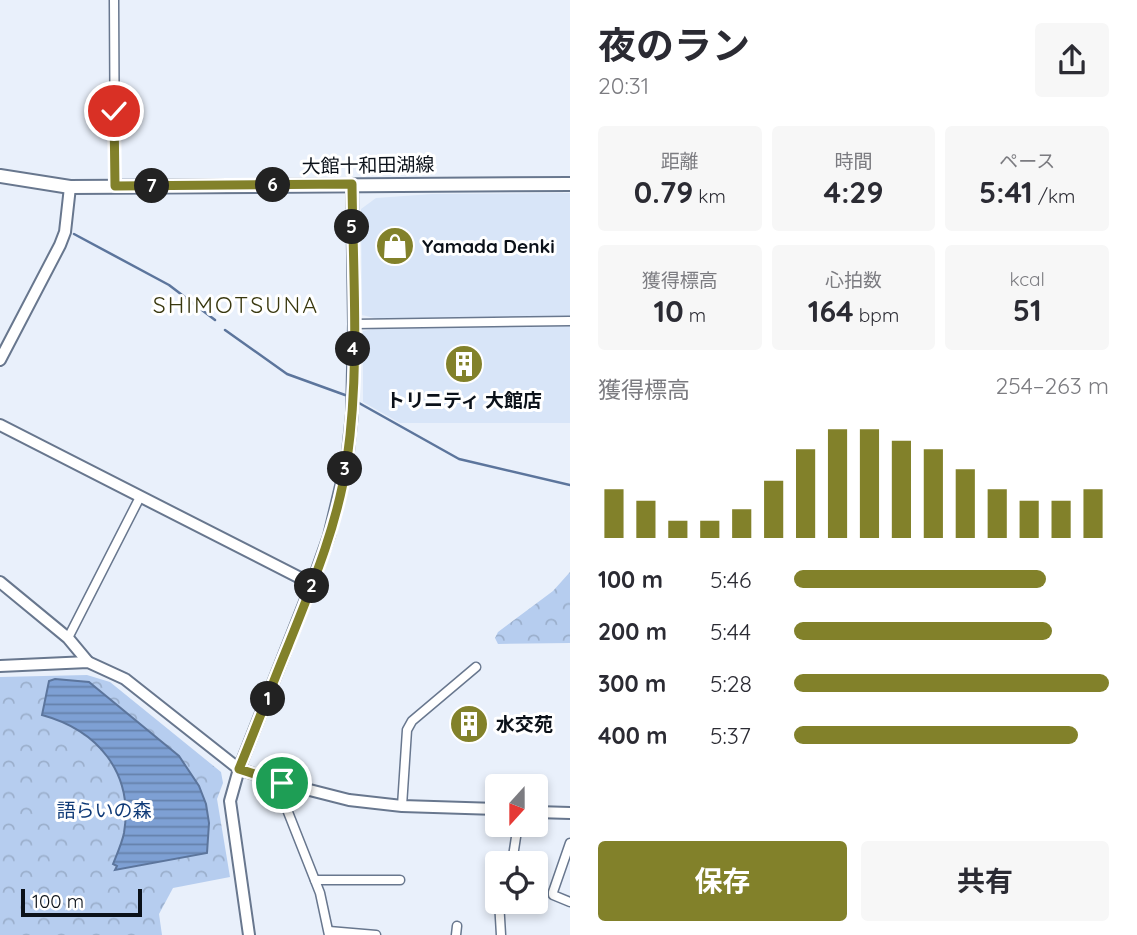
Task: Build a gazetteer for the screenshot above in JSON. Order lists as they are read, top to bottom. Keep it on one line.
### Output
{"streets":{"main road":["大館十和田湖線"]},"districts":["SHIMOTSUNA"],"parks":["語らいの森"],"places":{"shop":["Yamada Denki"],"building":["トリニティ 大館店","水交苑"]},"scale_bar":"100 m","north":"bottom","page":{"heading":["夜のラン","20:31"],"stats":[["距離","0.79 km"],["時間","4:29"],["ペース","5:41 /km"],["獲得標高","10 m"],["心拍数","164 bpm"],["kcal","51"]],"pins":["6","7","5","4","3","2","1"],"chart":["獲得標高","254–263 m"],"list":[{"name":"100 m","note":"5:46"},{"name":"200 m","note":"5:44"},{"name":"300 m","note":"5:28"},{"name":"400 m","note":"5:37"}],"buttons":["保存","共有"],"scale":"100 m"}}
